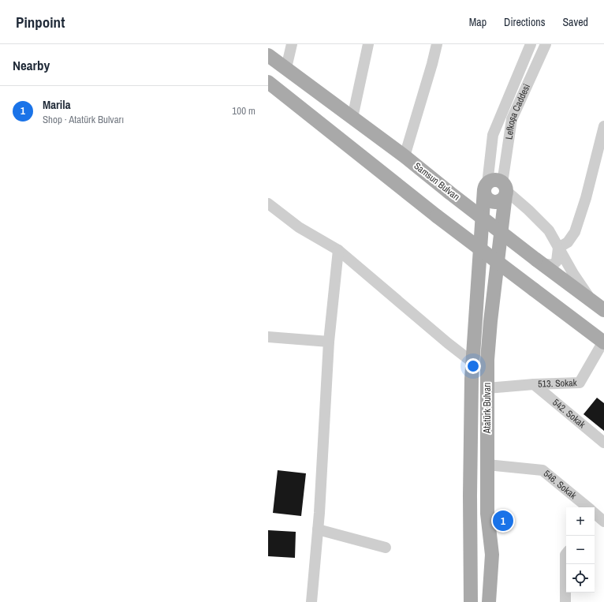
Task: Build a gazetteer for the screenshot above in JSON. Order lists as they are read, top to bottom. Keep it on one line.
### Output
{"streets":{"main road":["Samsun Bulvarı","Atatürk Bulvarı"],"street":["Lefkoşa Caddesi","513. Sokak","542. Sokak","546. Sokak"]},"crossings":[["Lefkoşa Caddesi","Atatürk Bulvarı"],["513. Sokak","Atatürk Bulvarı"],["513. Sokak","542. Sokak"],["Atatürk Bulvarı","546. Sokak"]],"page":{"header":"Pinpoint","nav":["Map","Directions","Saved"],"heading":"Nearby","list":[{"mark":"1","name":"Marila","note":"Shop · Atatürk Bulvarı","value":"100 m"}],"map_buttons":["+","−"],"pins":"1"}}
